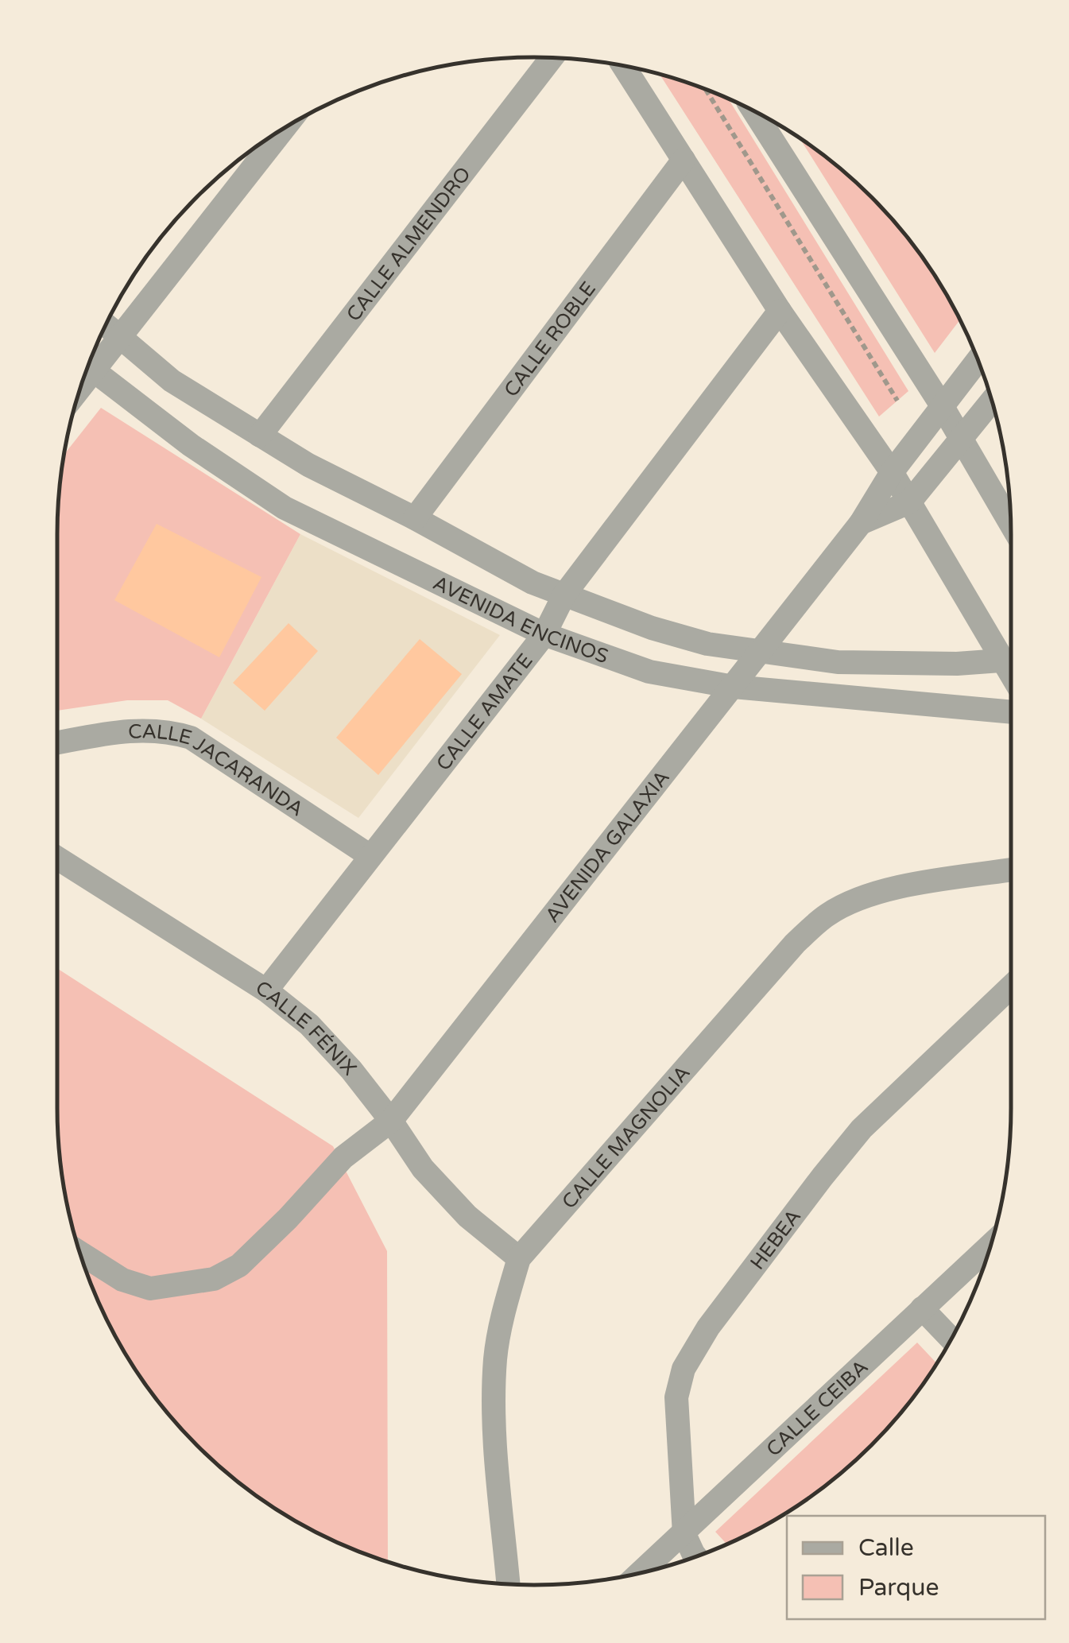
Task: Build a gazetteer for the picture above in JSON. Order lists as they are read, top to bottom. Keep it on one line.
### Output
{"streets":{"street":["CALLE ALMENDRO","CALLE ROBLE","AVENIDA ENCINOS","CALLE AMATE","CALLE JACARANDA","AVENIDA GALAXIA","CALLE FÉNIX","CALLE MAGNOLIA","HEBEA","CALLE CEIBA"]},"crossings":[["CALLE ALMENDRO","AVENIDA ENCINOS"],["CALLE ROBLE","AVENIDA ENCINOS"],["AVENIDA ENCINOS","CALLE AMATE"],["AVENIDA ENCINOS","AVENIDA GALAXIA"],["CALLE AMATE","CALLE JACARANDA"],["CALLE AMATE","CALLE FÉNIX"],["AVENIDA GALAXIA","CALLE FÉNIX"],["CALLE FÉNIX","CALLE MAGNOLIA"],["HEBEA","CALLE CEIBA"]],"legend":["Calle","Parque"]}
